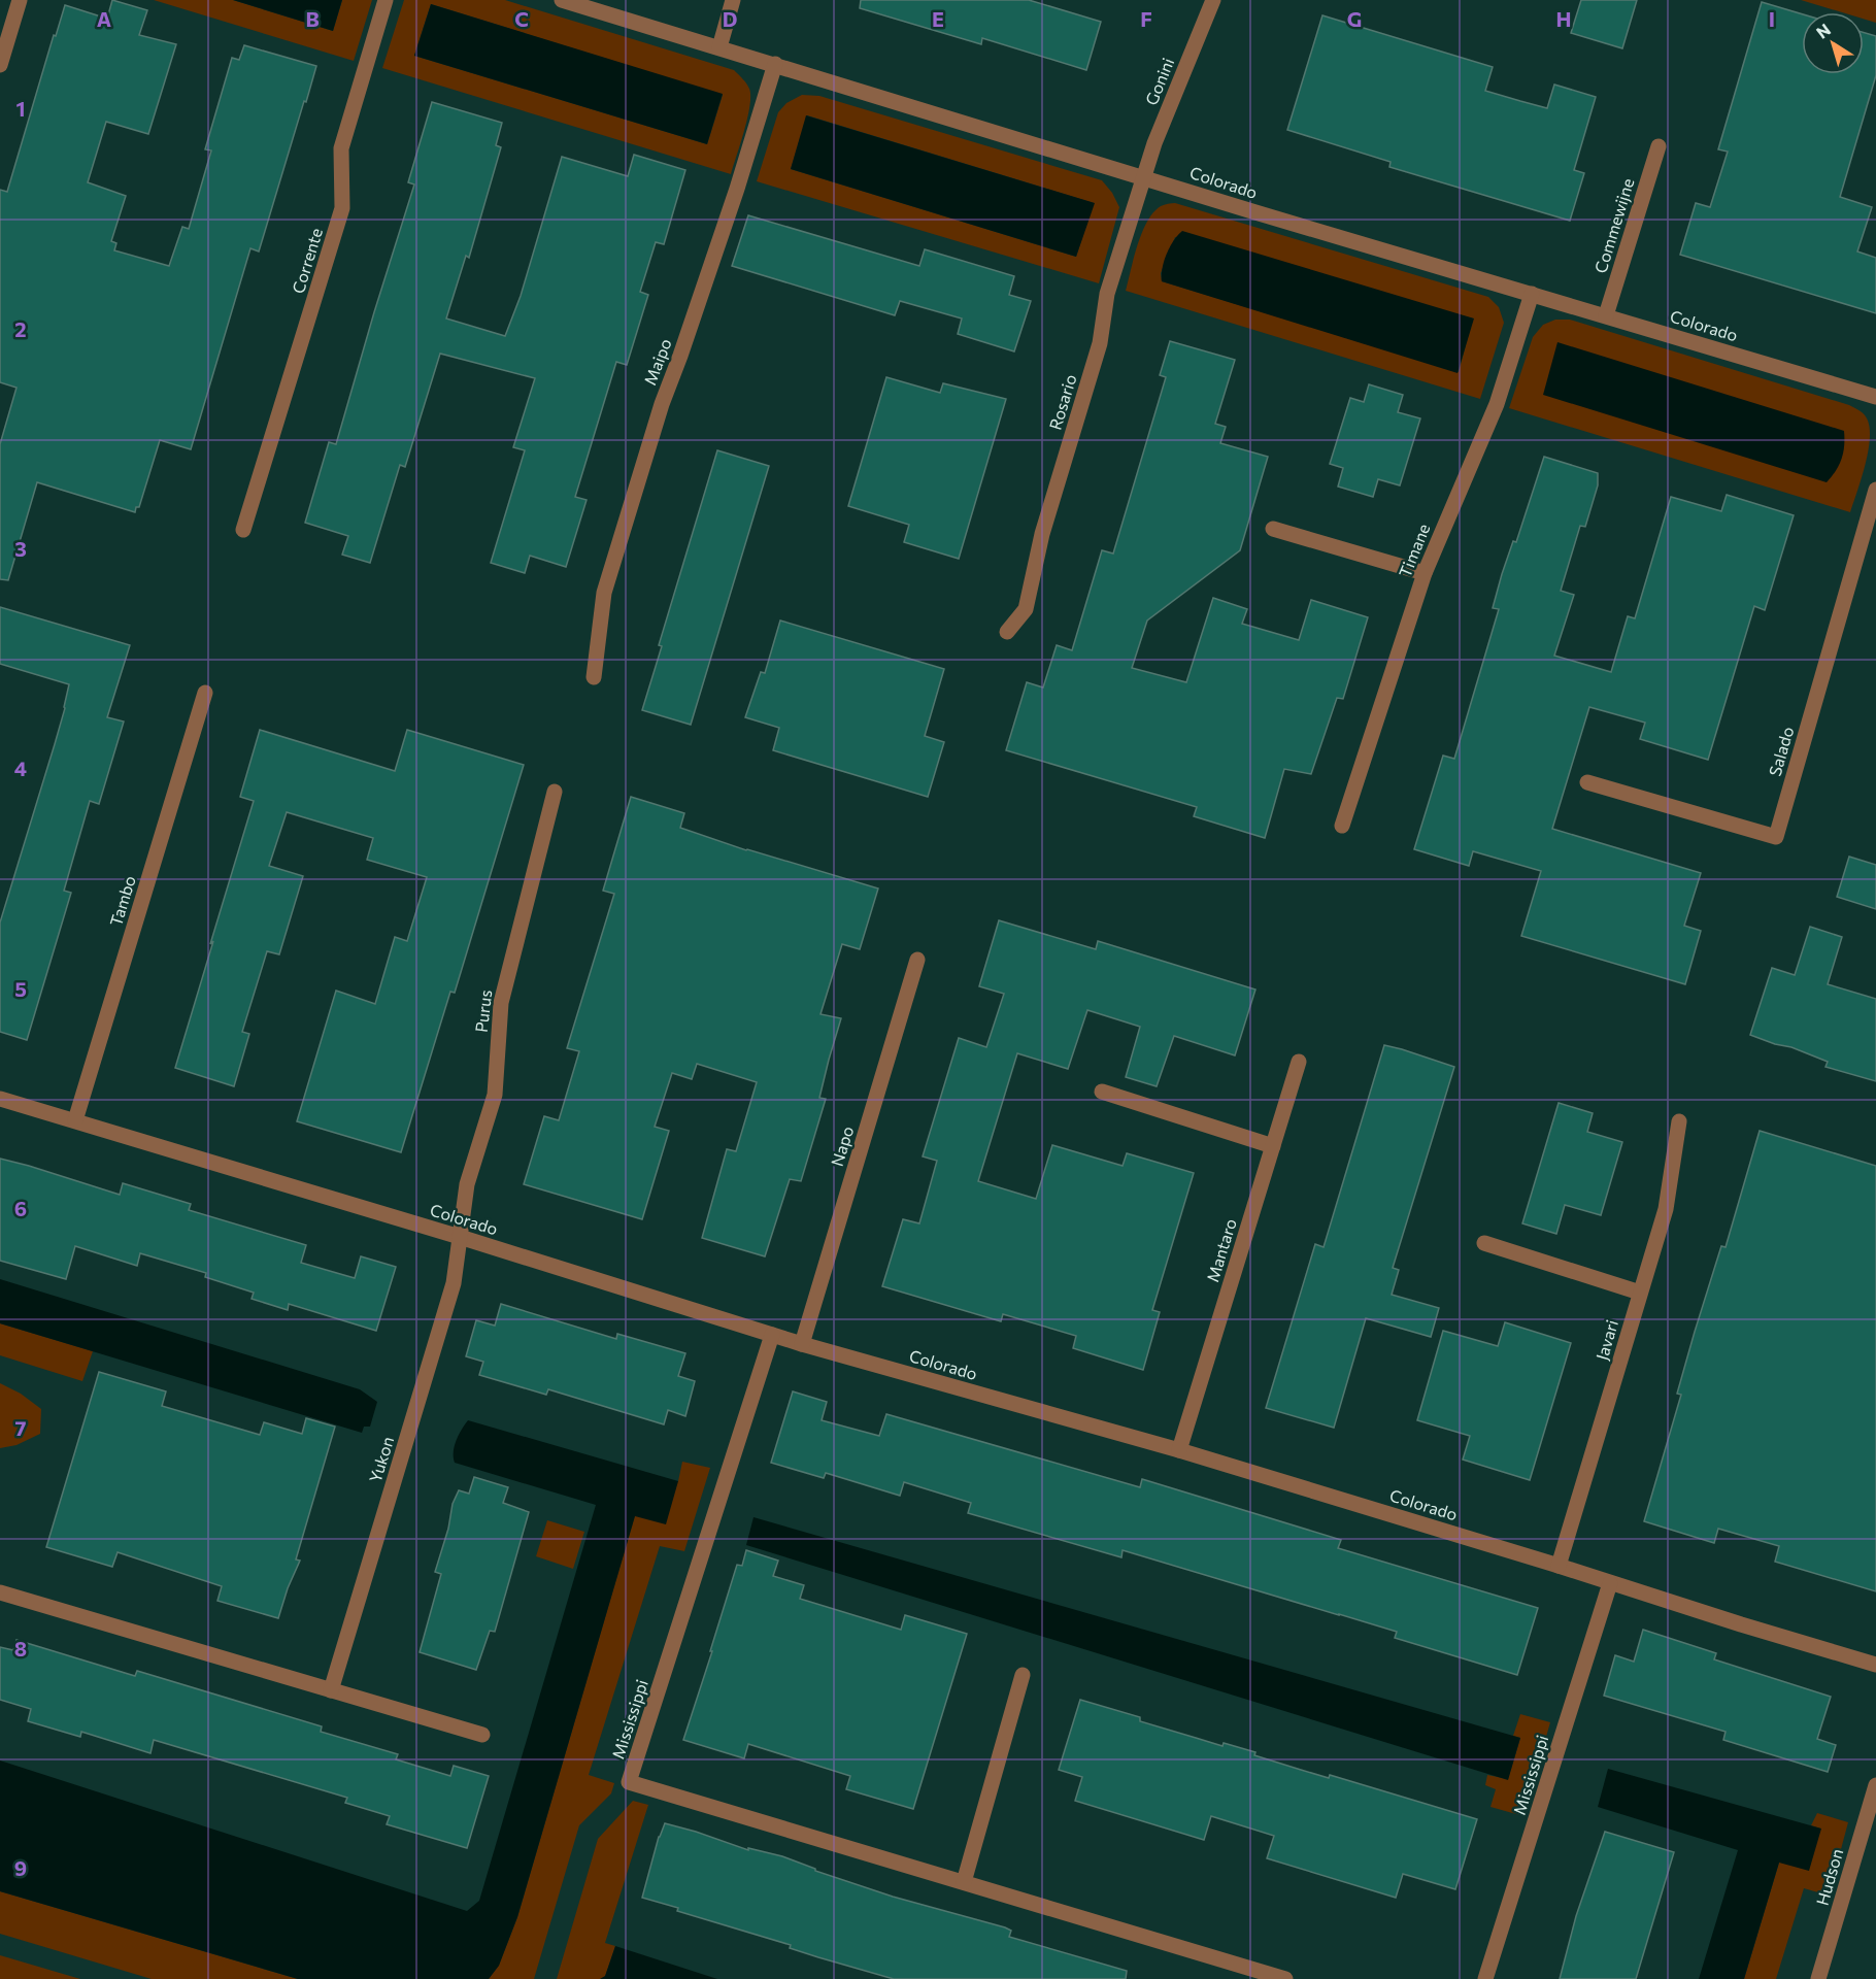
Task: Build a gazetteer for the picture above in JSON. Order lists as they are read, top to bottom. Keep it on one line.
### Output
{"streets":{"street":["Gonini","Colorado","Commewijne","Corrente","Maipo","Rosario","Timane","Salado","Tambo","Purus","Napo","Mantaro","Javari","Yukon","Mississippi","Hudson"]},"crossings":[["Gonini","Colorado"],["Gonini","Rosario"],["Colorado","Commewijne"],["Colorado","Maipo"],["Colorado","Rosario"],["Colorado","Timane"],["Colorado","Tambo"],["Colorado","Purus"],["Colorado","Napo"],["Colorado","Mantaro"],["Colorado","Javari"],["Colorado","Yukon"],["Colorado","Mississippi"],["Purus","Yukon"]],"north":"top left","grid":{"columns":["A","B","C","D","E","F","G","H","I"],"rows":["1","2","3","4","5","6","7","8","9"]}}
